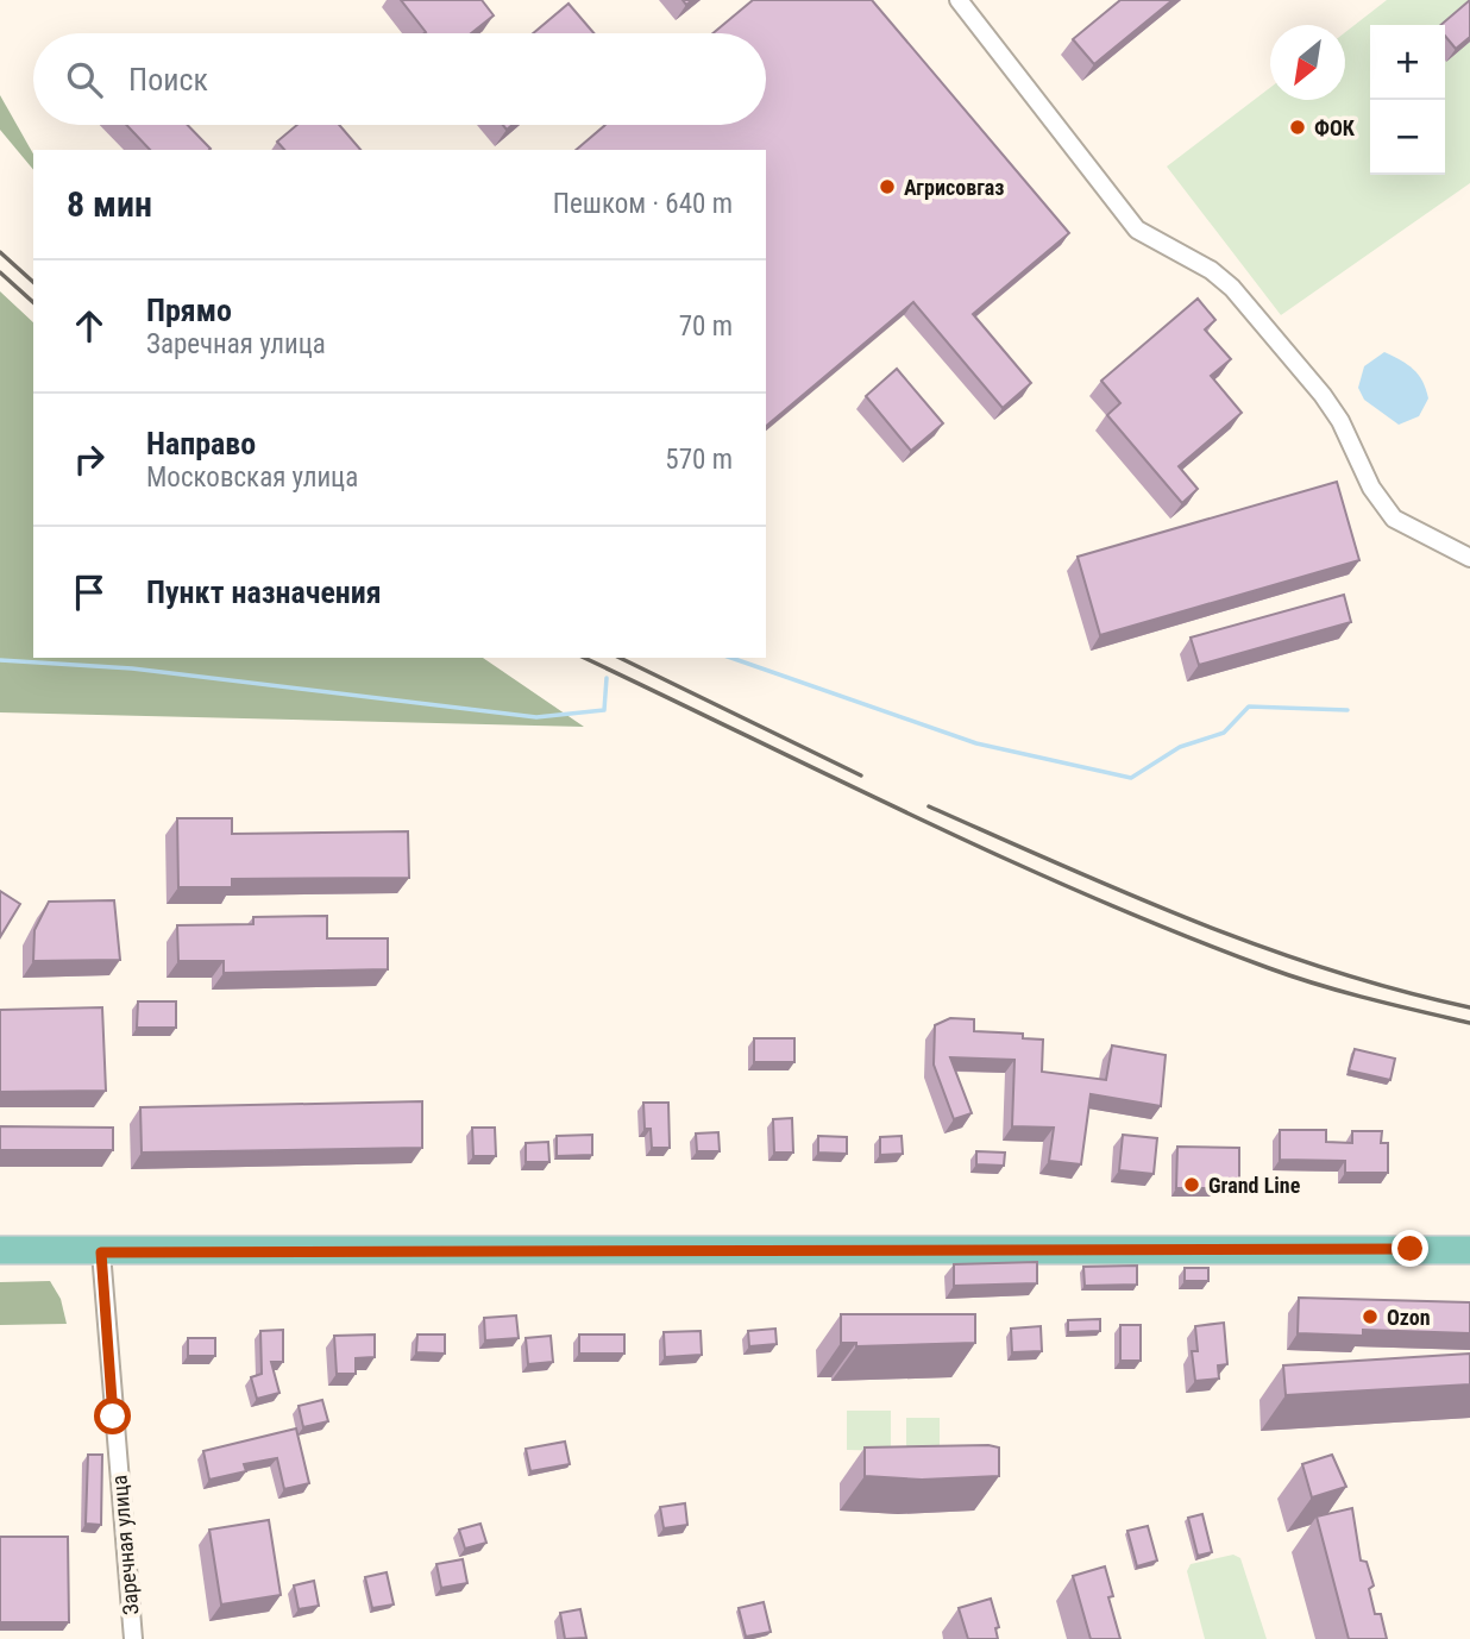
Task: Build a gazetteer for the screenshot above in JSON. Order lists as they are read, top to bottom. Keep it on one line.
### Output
{"streets":{"street":["Заречная улица"]},"places":["ФОК","Агрисовгаз","Grand Line","Ozon"],"north":"bottom left","page":{"map_buttons":["+","−"],"search":"Поиск","heading":["8 мин","Пешком · 640 m"],"list":[["Прямо","Заречная улица","70 m"],["Направо","Московская улица","570 m"],"Пункт назначения"]}}
